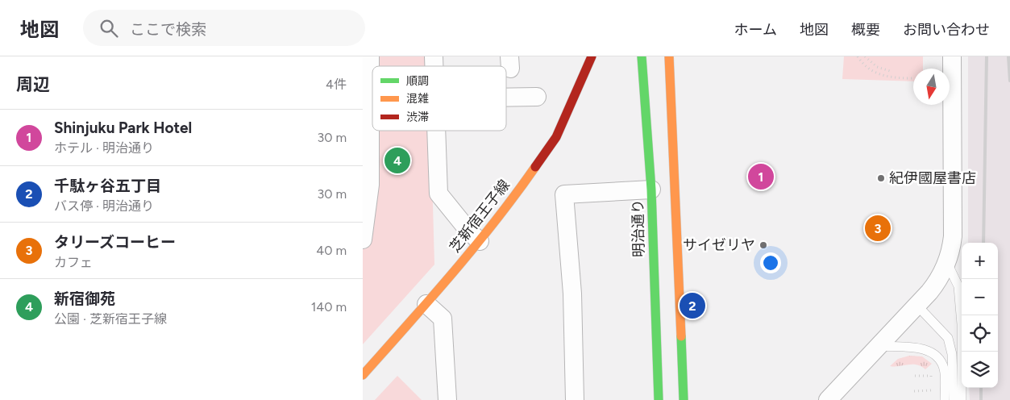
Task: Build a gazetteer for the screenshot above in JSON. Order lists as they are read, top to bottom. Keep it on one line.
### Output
{"streets":{"main road":["芝新宿王子線","明治通り"]},"places":["紀伊國屋書店","サイゼリヤ"],"legend":["順調","混雑","渋滞"],"north":"bottom","page":{"header":"地図","search":"ここで検索","nav":["ホーム","地図","概要","お問い合わせ"],"heading":["周辺","4件"],"list":[{"mark":"1","name":"Shinjuku Park Hotel","note":"ホテル · 明治通り","value":"30 m"},{"mark":"2","name":"千駄ヶ谷五丁目","note":"バス停 · 明治通り","value":"30 m"},{"mark":"3","name":"タリーズコーヒー","note":"カフェ","value":"40 m"},{"mark":"4","name":"新宿御苑","note":"公園 · 芝新宿王子線","value":"140 m"}],"pins":["4","1","3","2"],"map_buttons":["+","−"]}}
